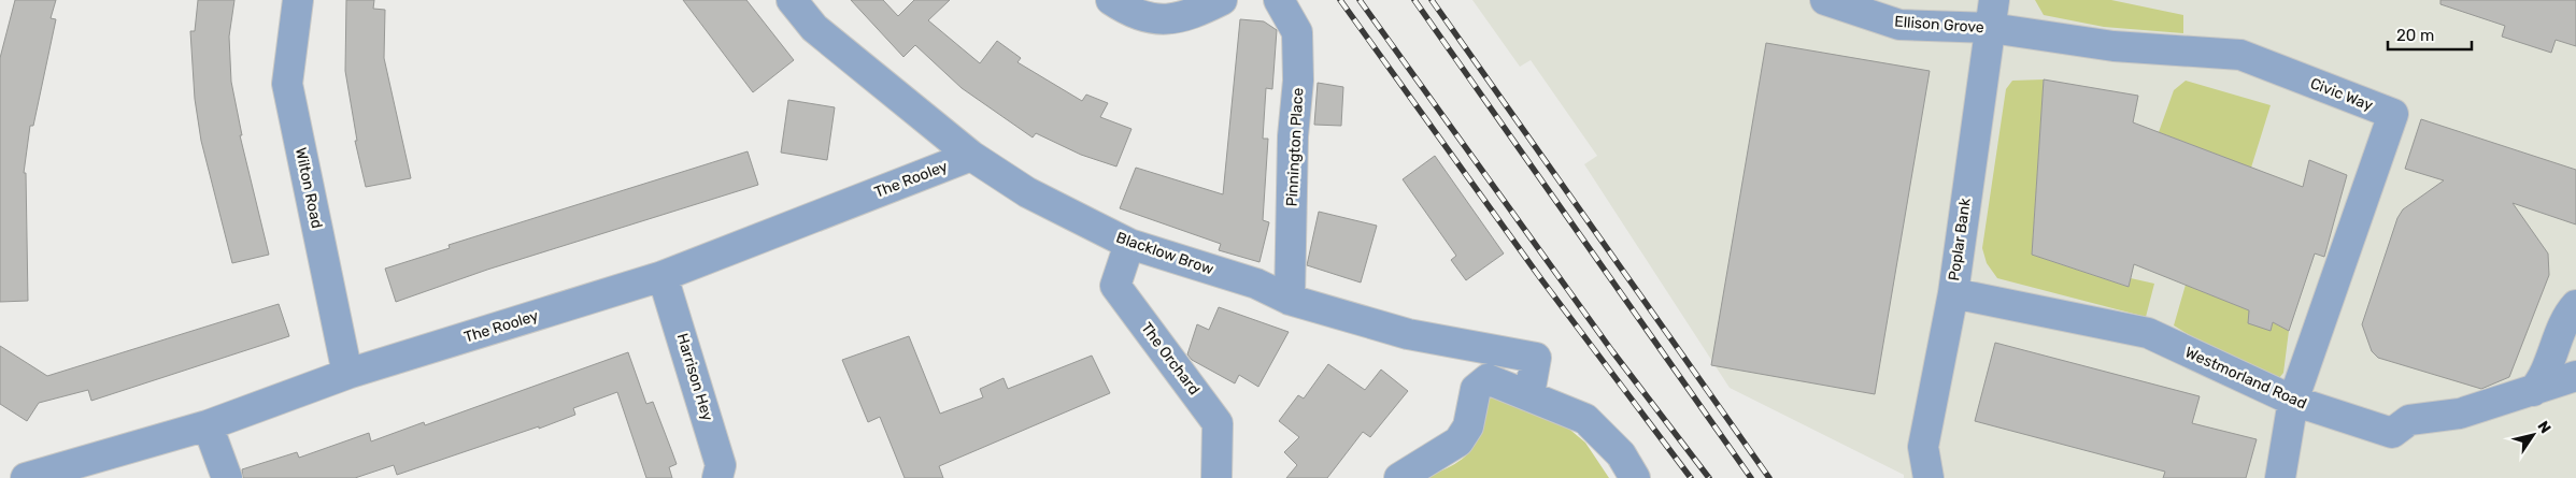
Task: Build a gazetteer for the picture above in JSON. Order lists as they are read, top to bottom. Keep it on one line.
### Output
{"streets":{"street":["Ellison Grove","Civic Way","Pinnington Place","The Rooley","Wilton Road","Poplar Bank","Blacklow Brow","The Orchard","Harrison Hey","Westmorland Road"]},"crossings":[["Ellison Grove","Civic Way"],["Ellison Grove","Poplar Bank"],["Civic Way","Poplar Bank"],["Civic Way","Westmorland Road"],["Pinnington Place","Blacklow Brow"],["The Rooley","Wilton Road"],["The Rooley","Blacklow Brow"],["The Rooley","Harrison Hey"],["Poplar Bank","Westmorland Road"],["Blacklow Brow","The Orchard"]],"scale_bar":"20 m","north":"top right"}
